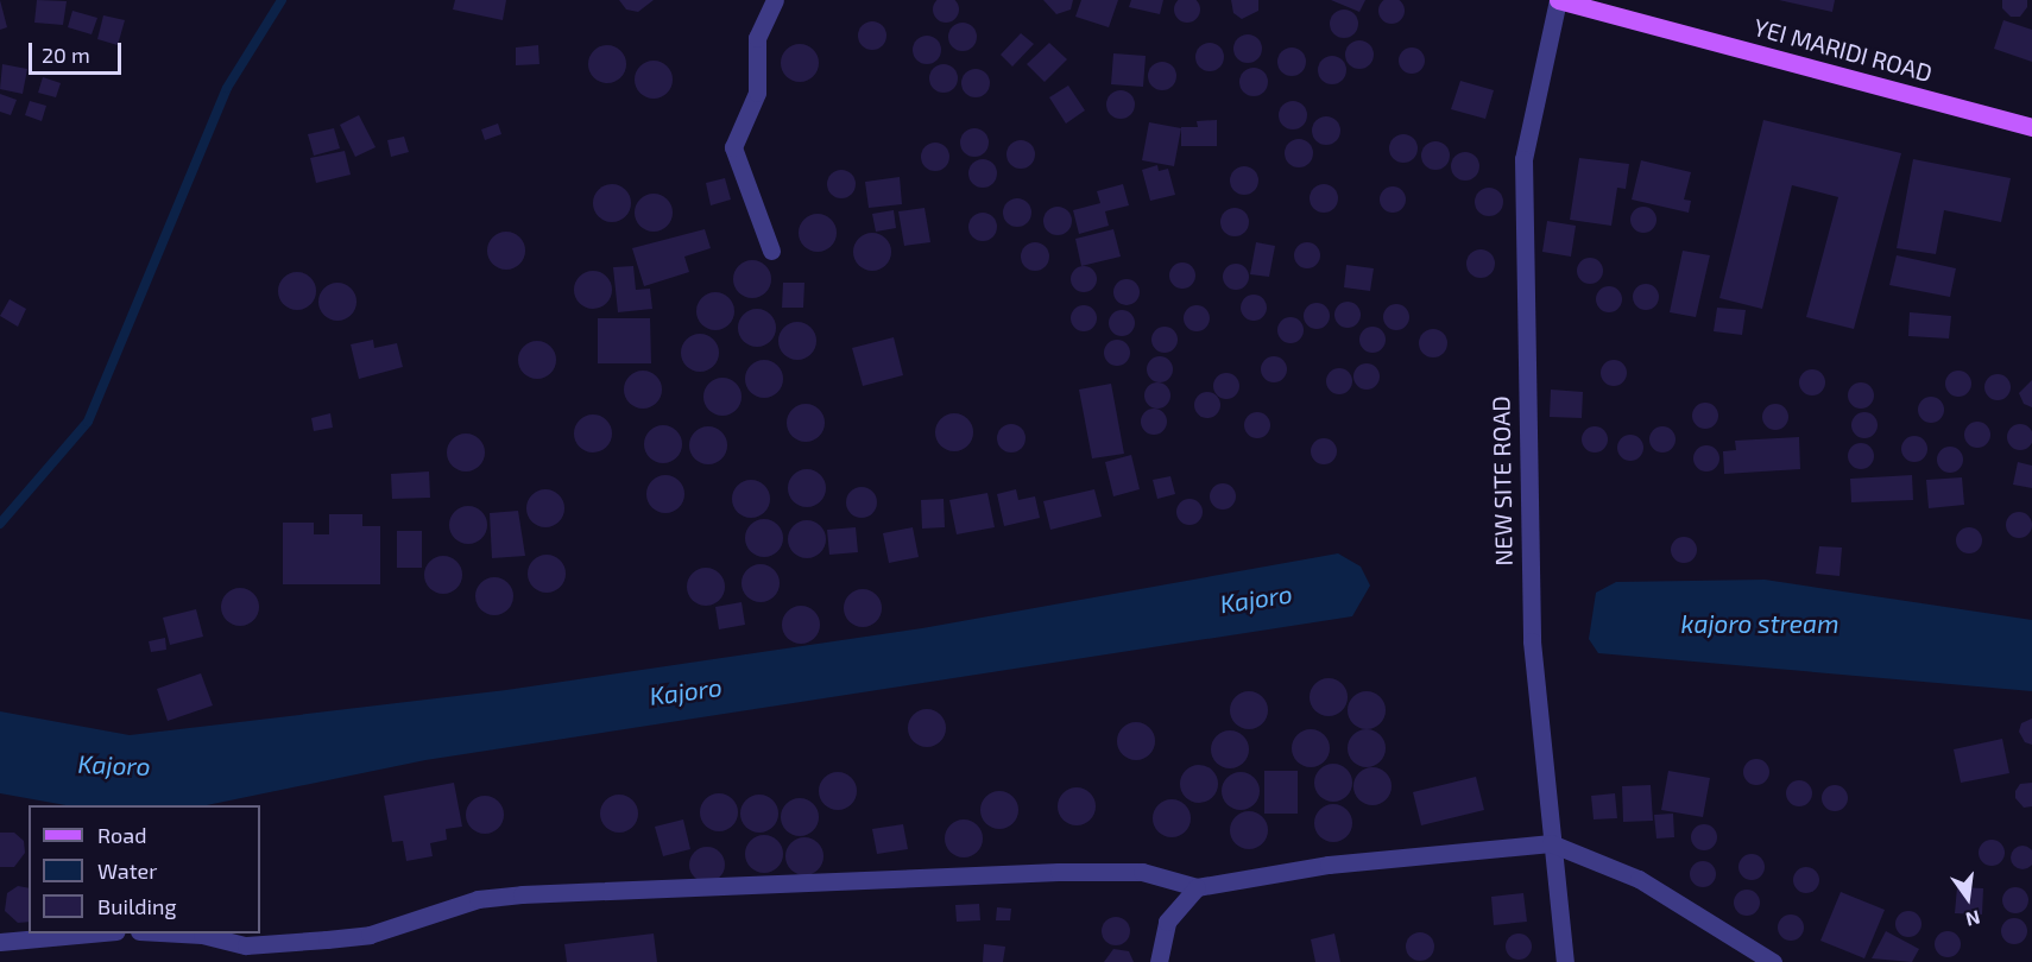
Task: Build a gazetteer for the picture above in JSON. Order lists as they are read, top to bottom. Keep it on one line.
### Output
{"streets":{"main road":["YEI MARIDI ROAD"],"street":["NEW SITE ROAD"]},"crossings":[["YEI MARIDI ROAD","NEW SITE ROAD"]],"water":["Kajoro","kajoro stream"],"legend":["Road","Water","Building"],"scale_bar":"20 m","north":"bottom"}
